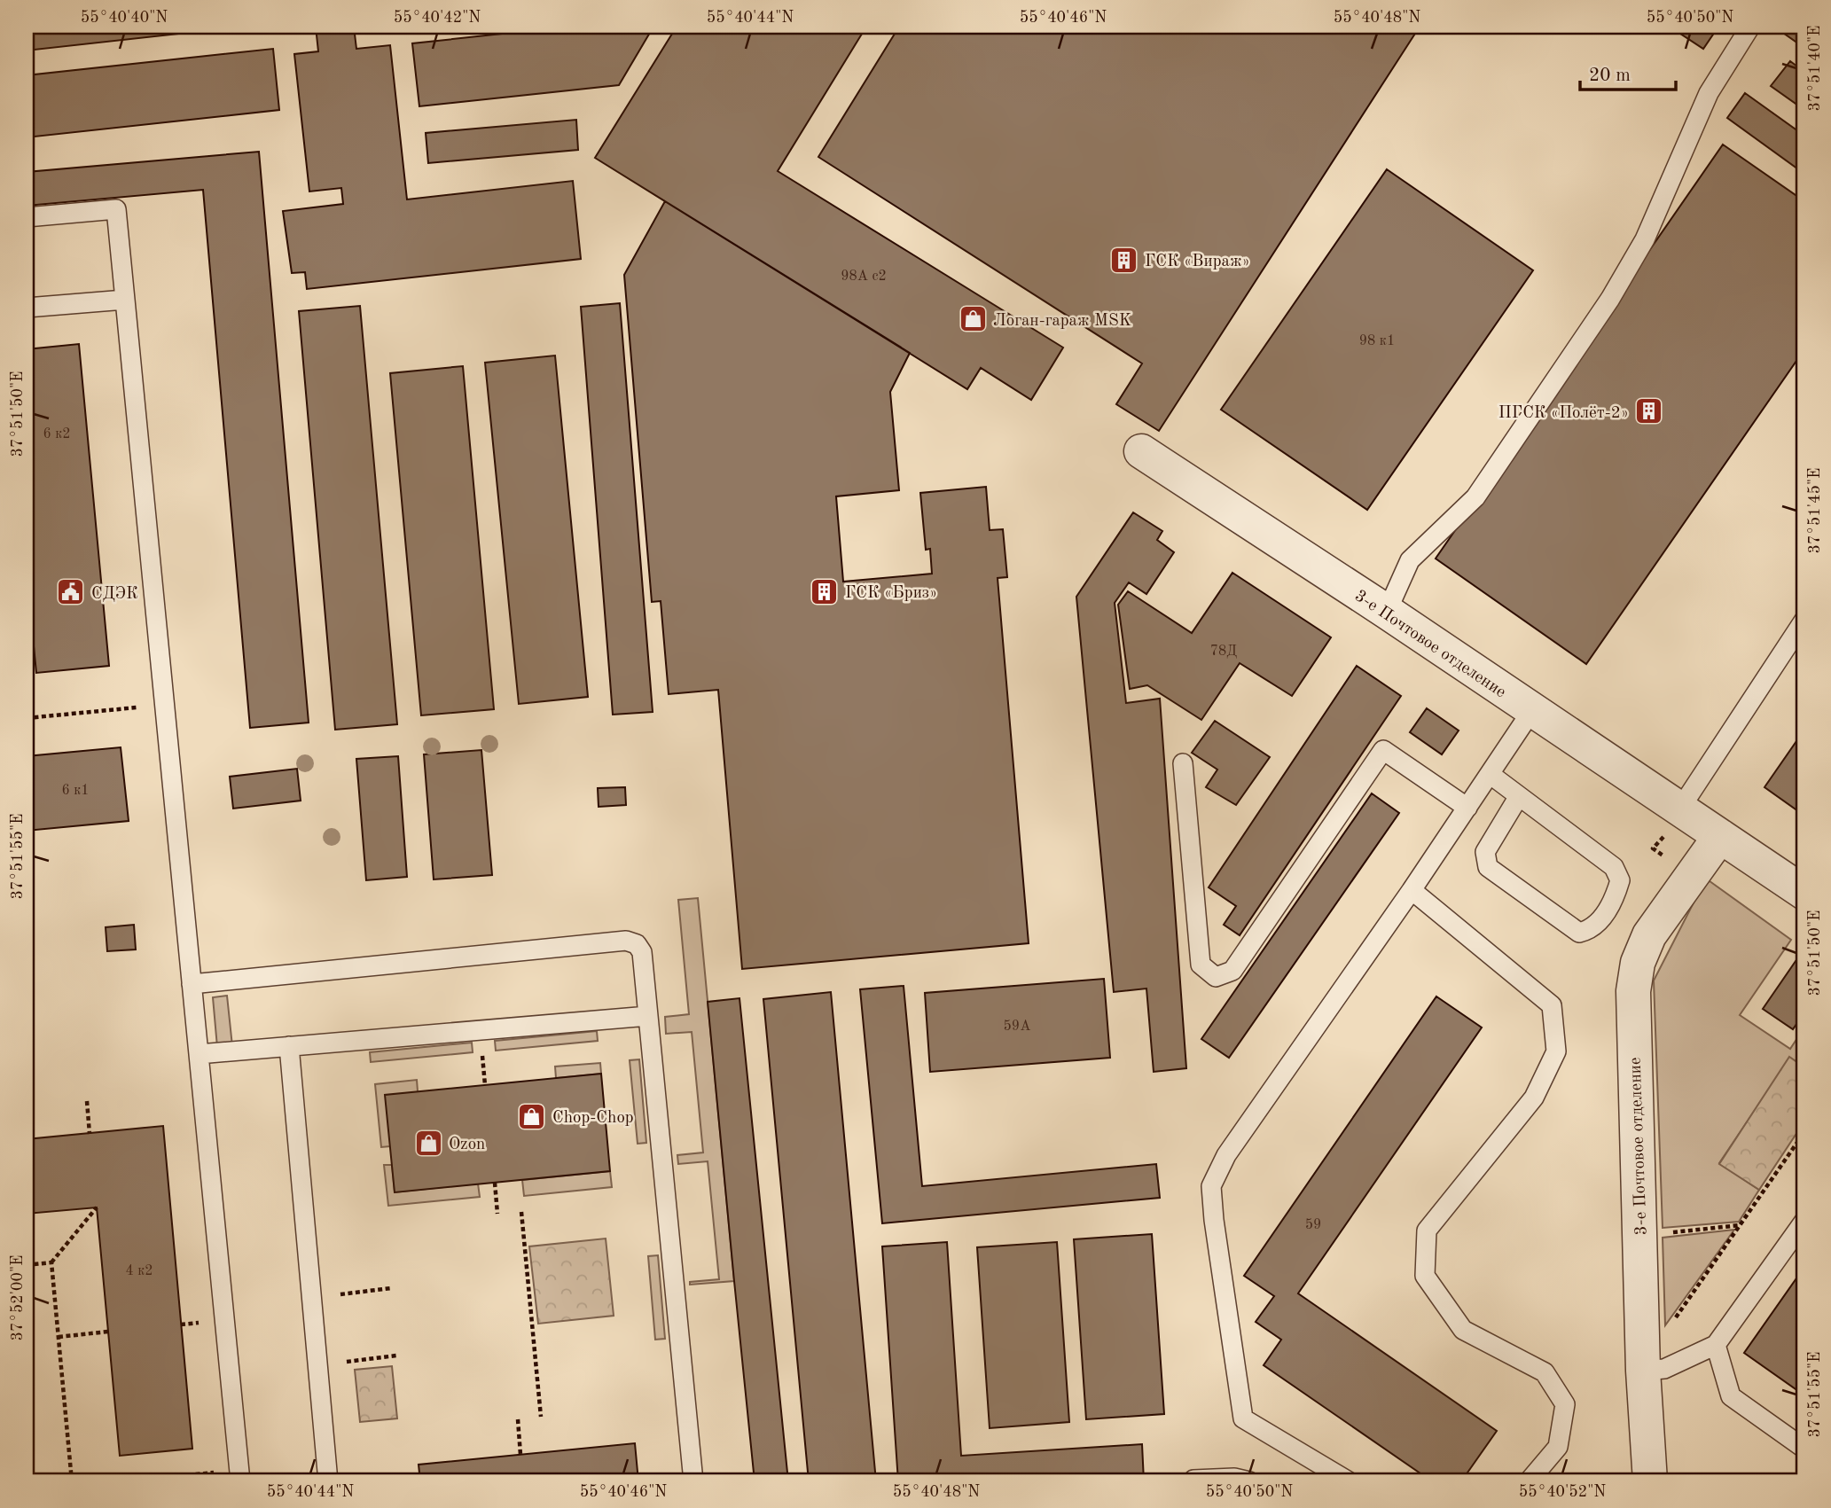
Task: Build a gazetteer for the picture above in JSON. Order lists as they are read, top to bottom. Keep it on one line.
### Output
{"streets":{"street":["3-е Почтовое отделение"]},"places":{"building":["ГСК «Вираж»","ПГСК «Полёт-2»","ГСК «Бриз»"],"shop":["Логан-гараж MSK","Chop-Chop","Ozon"],"public building":["СДЭК"]},"house_numbers":["98А с2","98 к1","6 к2","78Д","6 к1","59А","59","4 к2"],"scale_bar":"20 m","coordinates":["55°40'40\"N","55°40'42\"N","55°40'44\"N","55°40'46\"N","55°40'48\"N","55°40'50\"N","37°51'40\"E","37°51'50\"E","37°51'45\"E","37°51'55\"E","37°52'00\"E","55°40'52\"N"]}
